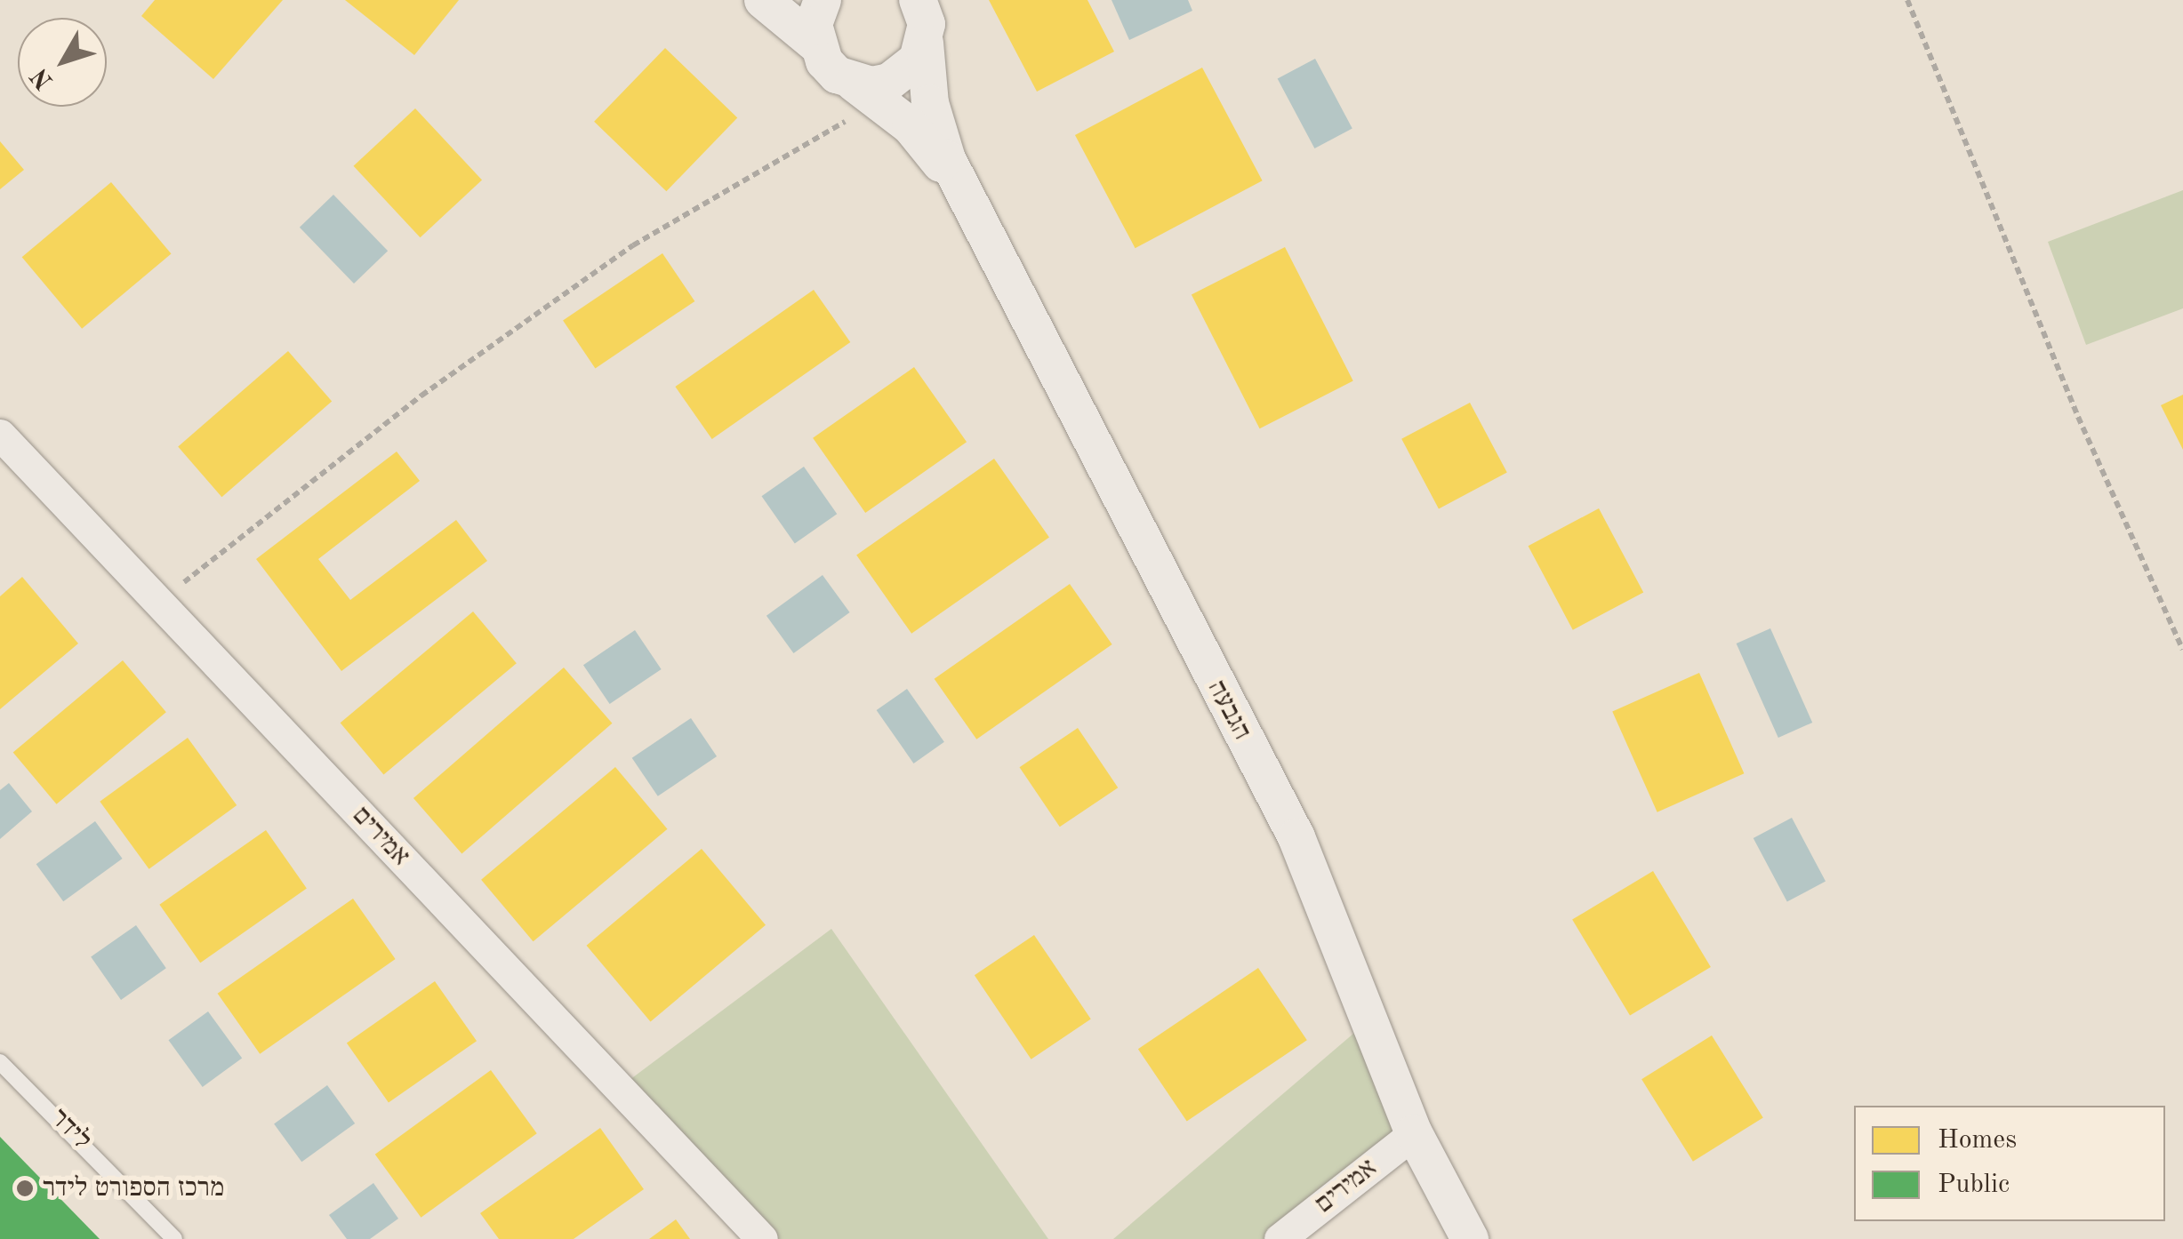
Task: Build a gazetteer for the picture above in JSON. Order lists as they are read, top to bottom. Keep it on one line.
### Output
{"streets":{"street":["הגבעה","אמירים"],"lane":["לידר"]},"crossings":[["הגבעה","אמירים"]],"places":["מרכז הספורט לידר"],"legend":["Homes","Public"],"north":"bottom left"}
